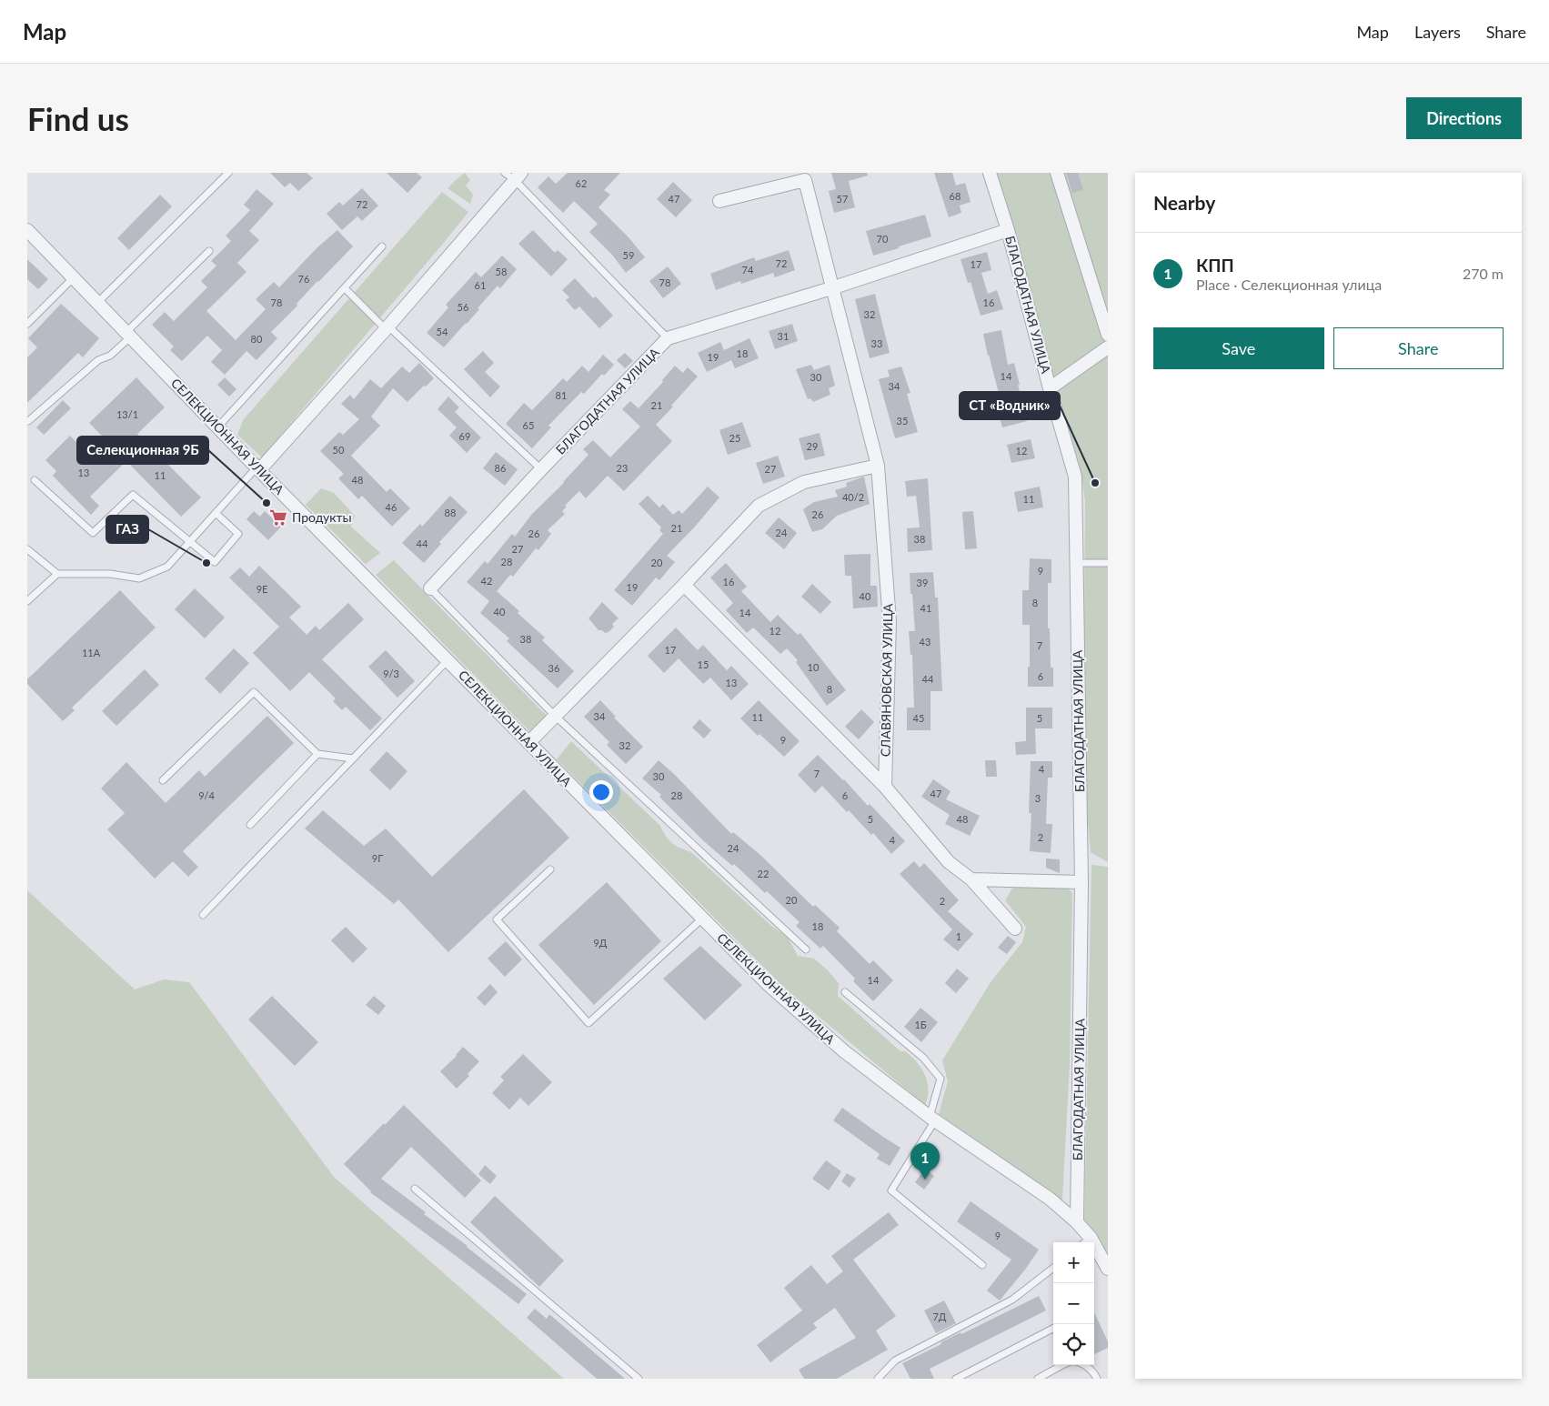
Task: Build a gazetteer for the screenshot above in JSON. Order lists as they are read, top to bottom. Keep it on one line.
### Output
{"streets":{"street":["БЛАГОДАТНАЯ УЛИЦА","СЕЛЕКЦИОННАЯ УЛИЦА","СЛАВЯНОВСКАЯ УЛИЦА"]},"crossings":[["БЛАГОДАТНАЯ УЛИЦА","СЕЛЕКЦИОННАЯ УЛИЦА"],["БЛАГОДАТНАЯ УЛИЦА","СЛАВЯНОВСКАЯ УЛИЦА"]],"places":{"other":["СТ «Водник»","Селекционная 9Б","ГАЗ"],"supermarket":["Продукты"]},"house_numbers":["62","68","47","57","72","70","59","72","17","74","58","76","78","61","78","16","56","32","54","31","80","33","18","19","14","30","34","81","21","13/1","35","65","69","25","29","50","12","86","23","27","13","11","48","40/2","11","46","88","26","21","24","26","38","44","27","28","20","9","42","16","39","19","9Е","40","8","41","40","14","12","38","43","7","17","11А","15","10","36","9/3","6","44","13","8","34","11","45","5","9","32","4","7","30","47","9/4","28","6","3","5","48","2","4","24","9Г","22","20","2","18","1","9Д","14","1Б","9","7Д"],"page":{"header":"Map","nav":["Map","Layers","Share"],"buttons":["Directions",["Save","Share"]],"title":"Find us","heading":"Nearby","list":[{"mark":"1","name":"КПП","note":"Place · Селекционная улица","value":"270 m"}],"pins":"1","map_buttons":["+","−"]}}
